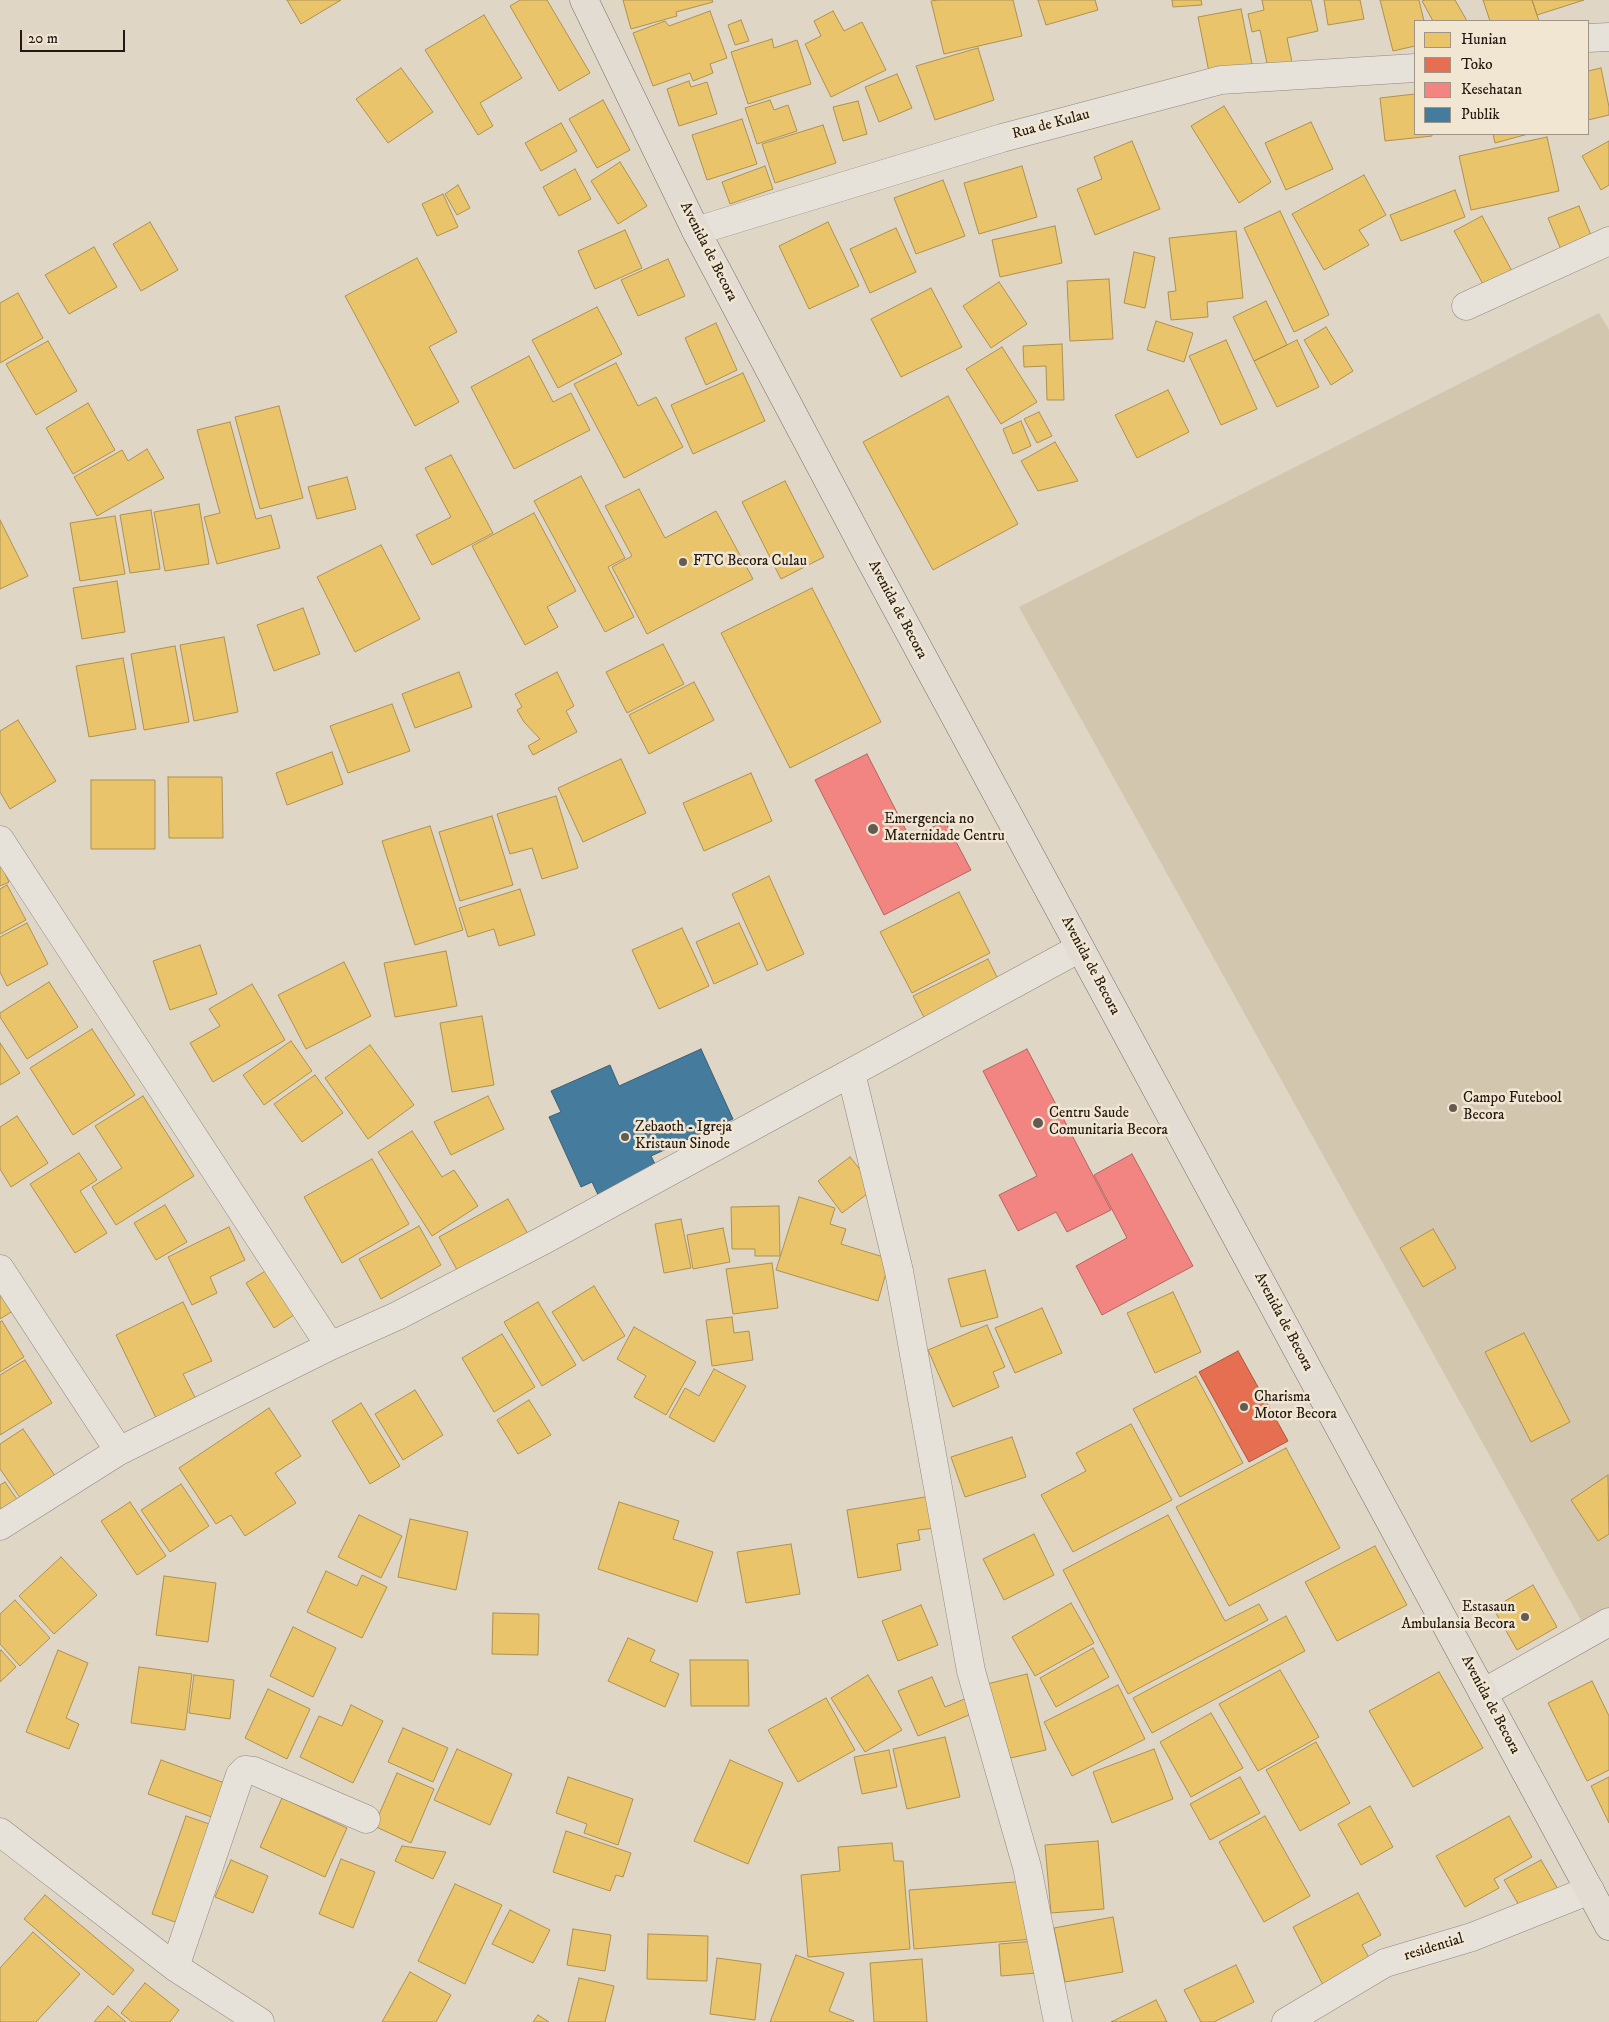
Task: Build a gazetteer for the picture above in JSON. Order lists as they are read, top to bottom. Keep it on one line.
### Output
{"streets":{"main road":["Avenida de Becora"],"street":["Rua de Kulau","residential"]},"crossings":[["Rua de Kulau","Avenida de Becora"],["Avenida de Becora","residential"]],"places":["FTC Becora Culau","Emergencia no Maternidade Centru","Campo Futebool Becora","Centru Saude Comunitaria Becora","Zebaoth - Igreja Kristaun Sinode","Charisma Motor Becora","Estasaun Ambulansia Becora"],"legend":["Hunian","Toko","Kesehatan","Publik"],"scale_bar":"20 m"}
